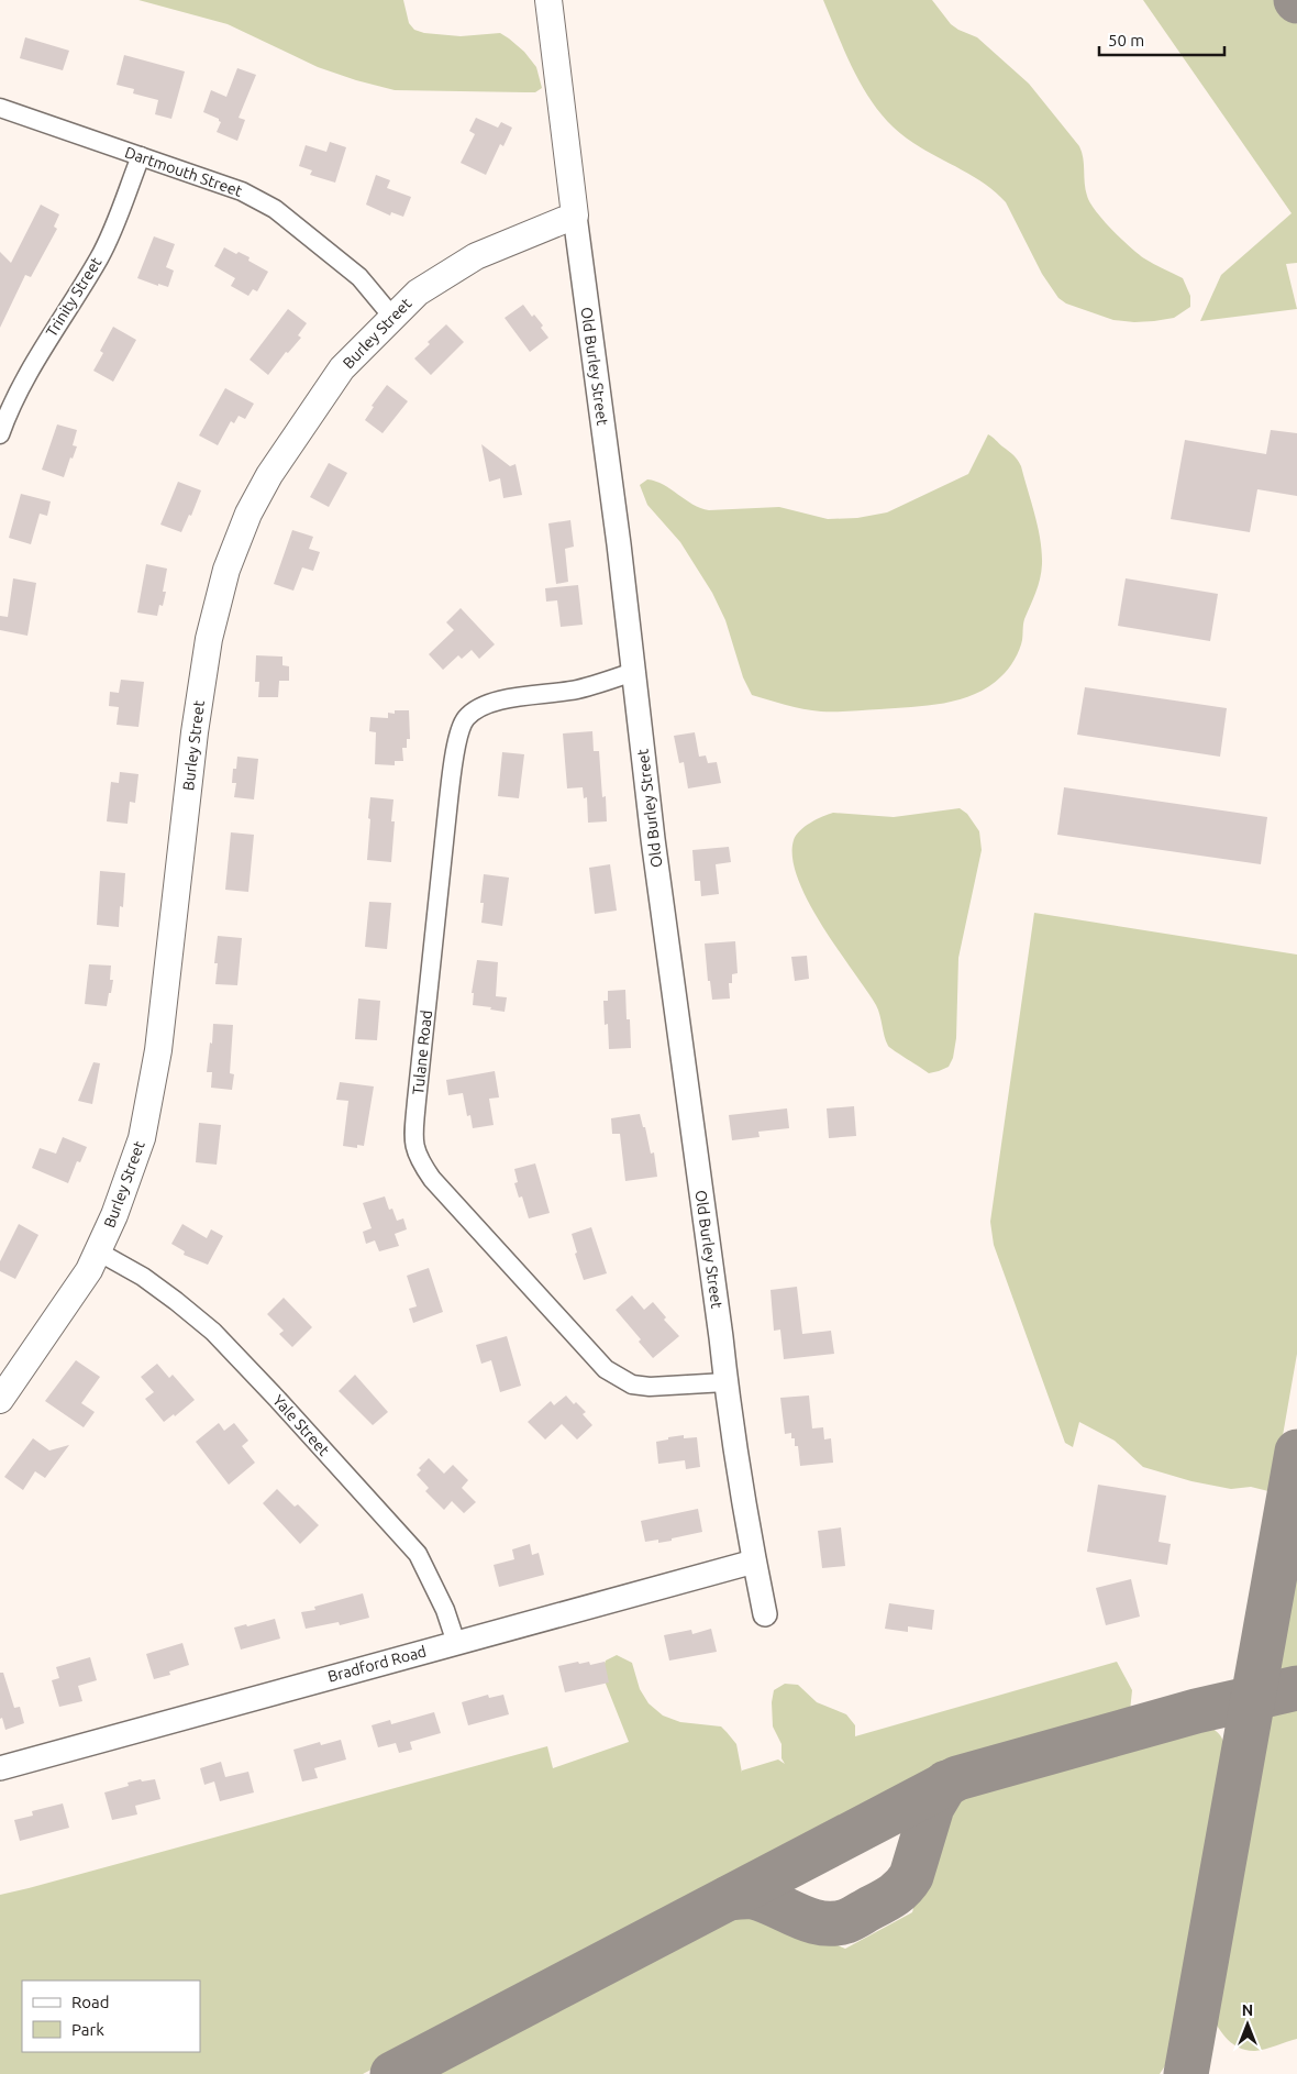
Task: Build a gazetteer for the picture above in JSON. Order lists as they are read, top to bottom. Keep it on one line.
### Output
{"streets":{"main road":["Burley Street","Old Burley Street"],"street":["Dartmouth Street","Trinity Street","Tulane Road","Yale Street","Bradford Road"]},"crossings":[["Dartmouth Street","Trinity Street"],["Dartmouth Street","Burley Street"],["Burley Street","Old Burley Street"],["Burley Street","Yale Street"],["Old Burley Street","Tulane Road"],["Old Burley Street","Bradford Road"],["Yale Street","Bradford Road"]],"legend":["Road","Park"],"scale_bar":"50 m","north":"top"}
